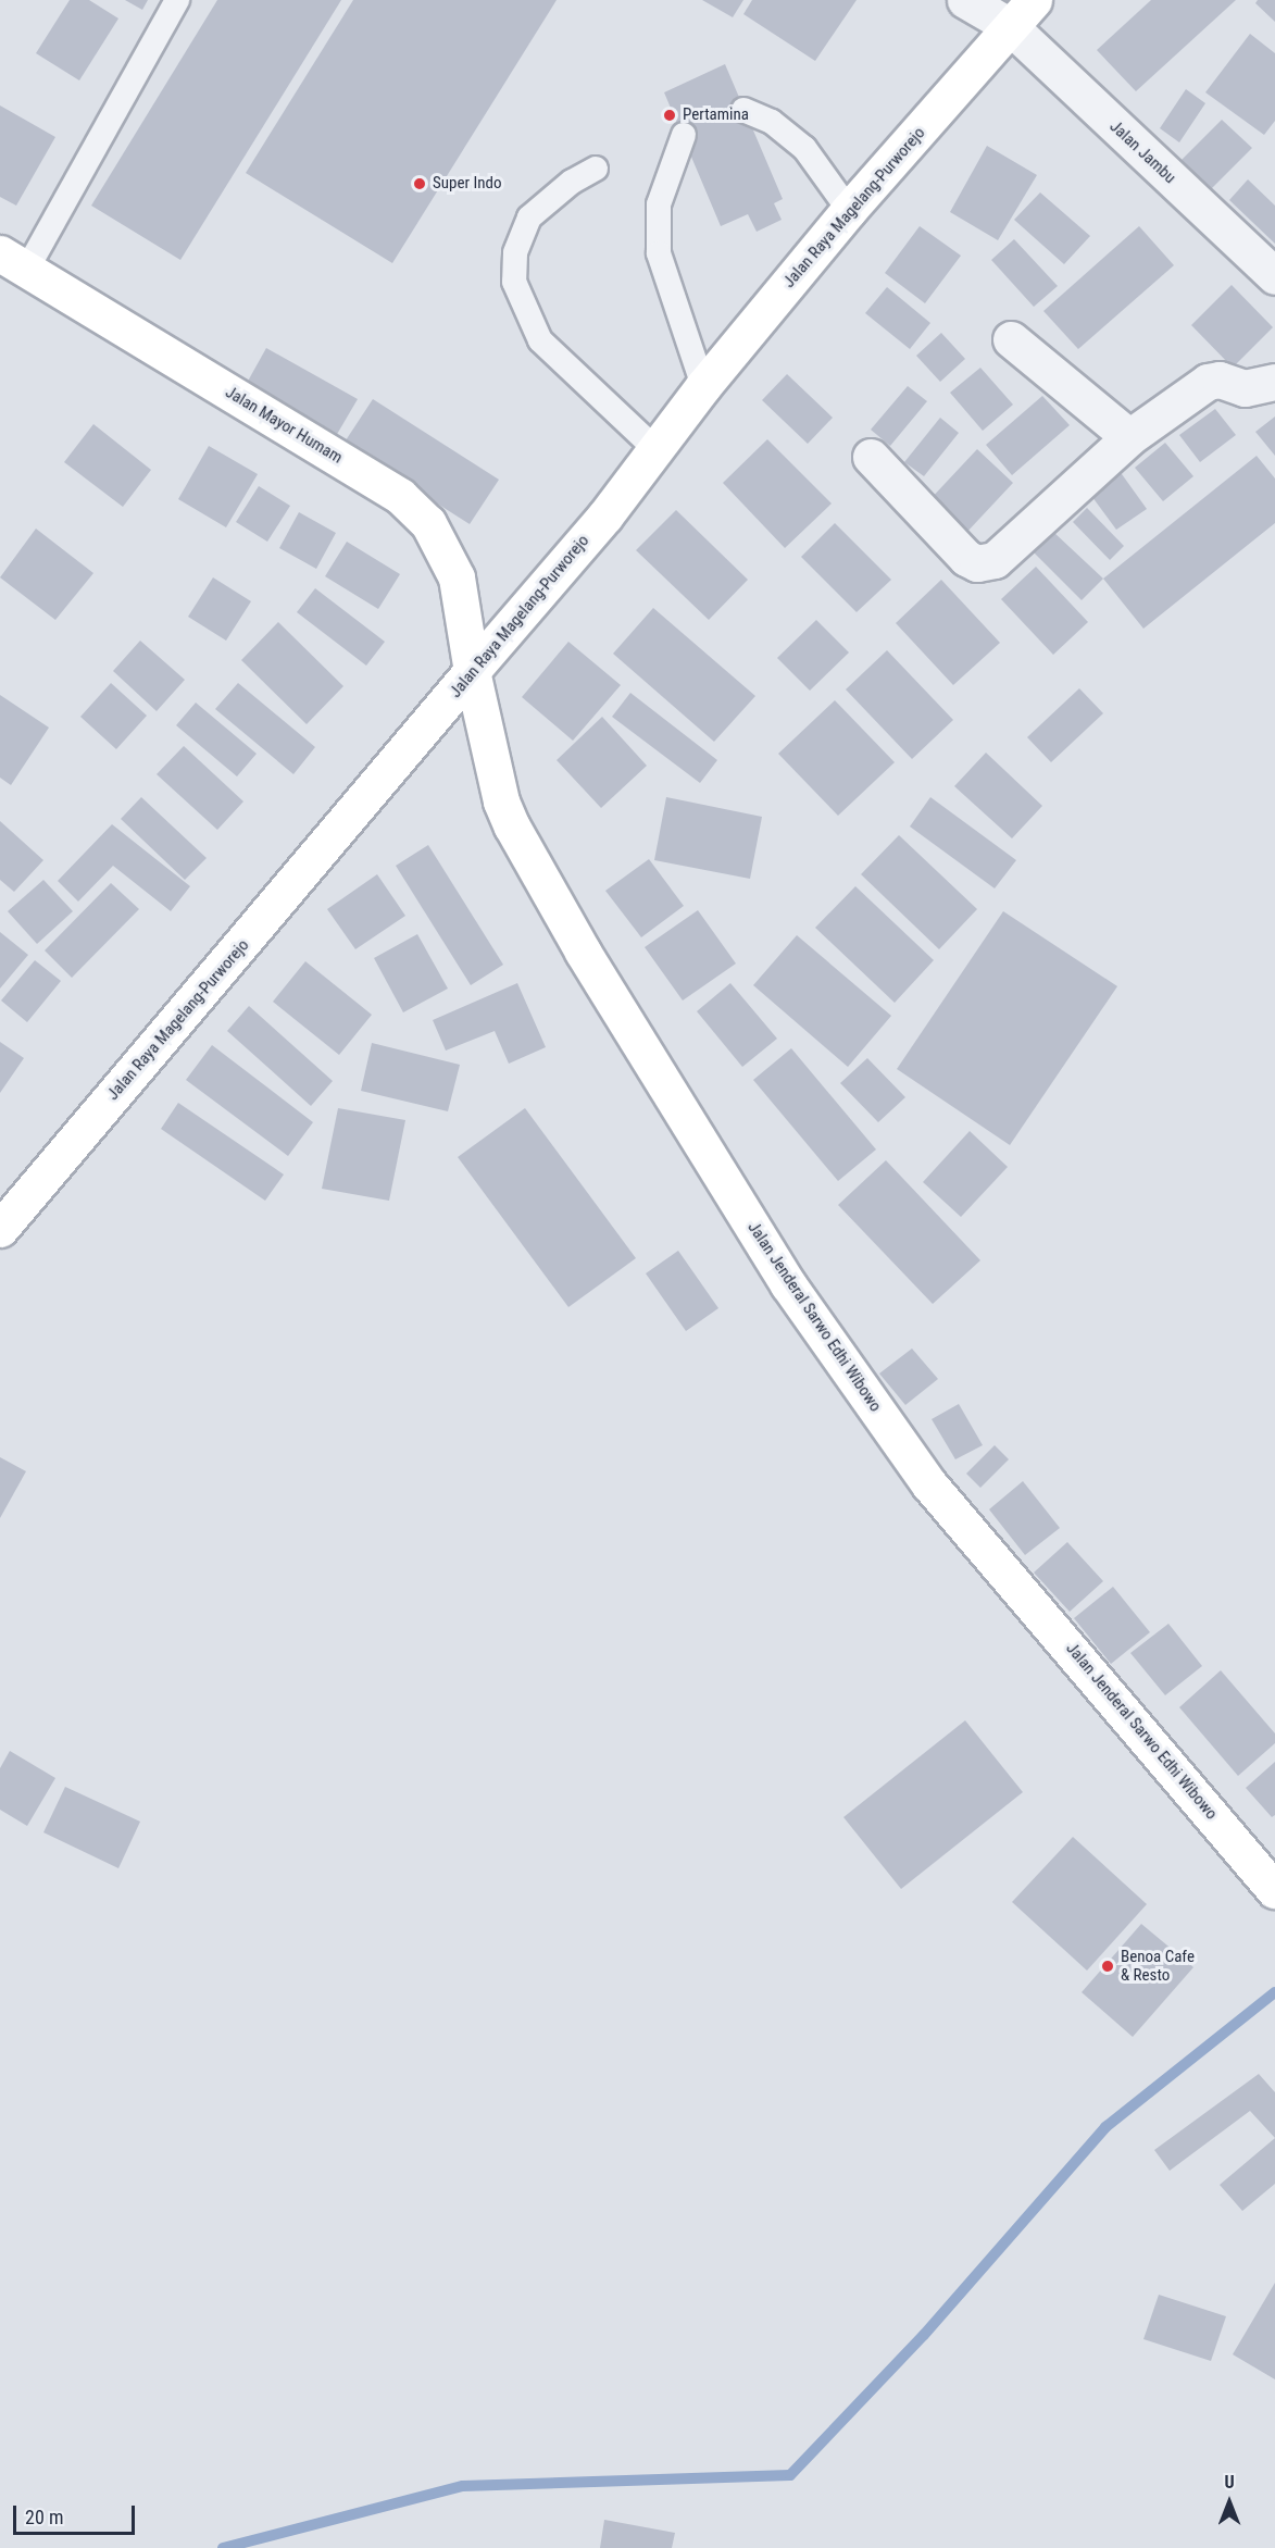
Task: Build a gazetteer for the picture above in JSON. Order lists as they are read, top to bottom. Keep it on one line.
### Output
{"streets":{"main road":["Jalan Raya Magelang-Purworejo","Jalan Mayor Humam","Jalan Jenderal Sarwo Edhi Wibowo"],"street":["Jalan Jambu"]},"crossings":[["Jalan Jambu","Jalan Raya Magelang-Purworejo"],["Jalan Raya Magelang-Purworejo","Jalan Mayor Humam"],["Jalan Raya Magelang-Purworejo","Jalan Jenderal Sarwo Edhi Wibowo"],["Jalan Mayor Humam","Jalan Jenderal Sarwo Edhi Wibowo"]],"places":["Pertamina","Super Indo","Benoa Cafe & Resto"],"scale_bar":"20 m","north":"top"}
